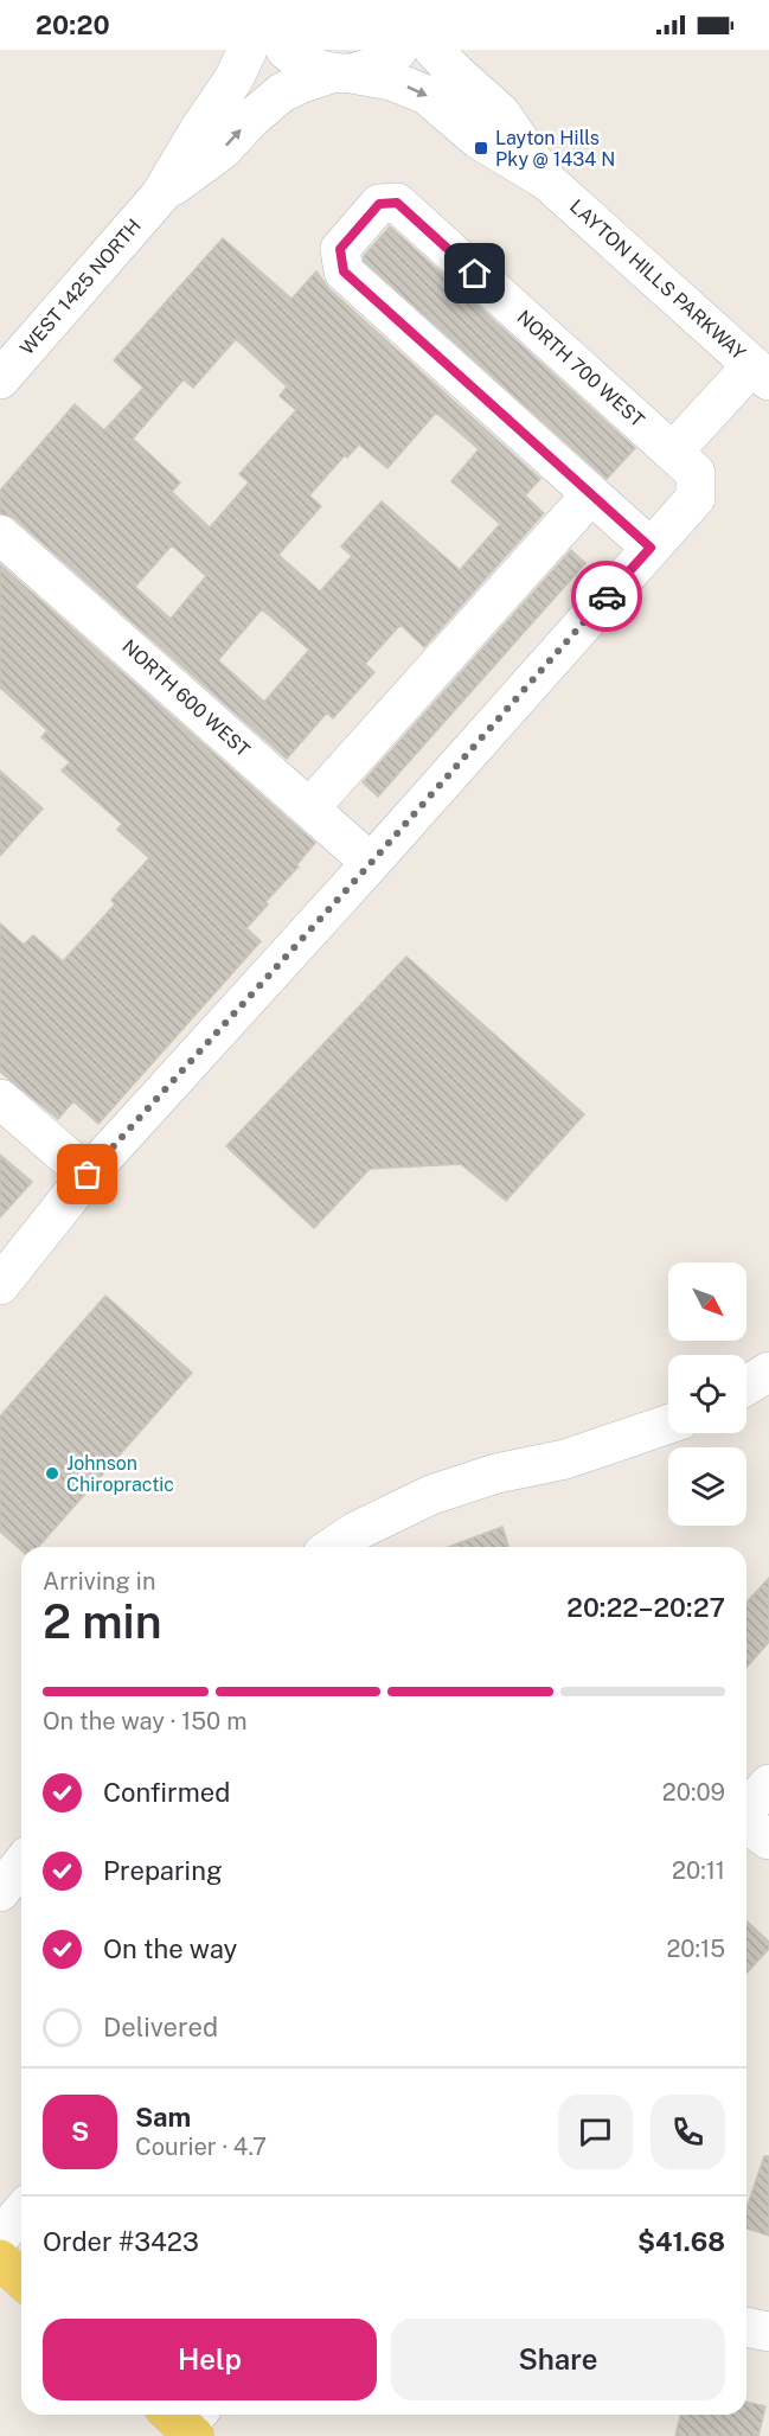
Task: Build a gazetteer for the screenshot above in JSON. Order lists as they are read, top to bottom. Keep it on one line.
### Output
{"streets":{"street":["LAYTON HILLS PARKWAY","WEST 1425 NORTH","NORTH 700 WEST","NORTH 600 WEST"]},"crossings":[["LAYTON HILLS PARKWAY","WEST 1425 NORTH"]],"places":{"transit":["Layton Hills Pky @ 1434 N"],"other":["Johnson Chiropractic"]},"north":"bottom right","page":{"status":"20:20","heading":["2 min","Arriving in","20:22–20:27"],"panel":["Sam","Courier · 4.7","Order #3423","$41.68"],"bar":"On the way · 150 m","list":[["Confirmed","20:09"],["Preparing","20:11"],["On the way","20:15"],"Delivered"],"round":"S","buttons":["Help","Share"]}}
